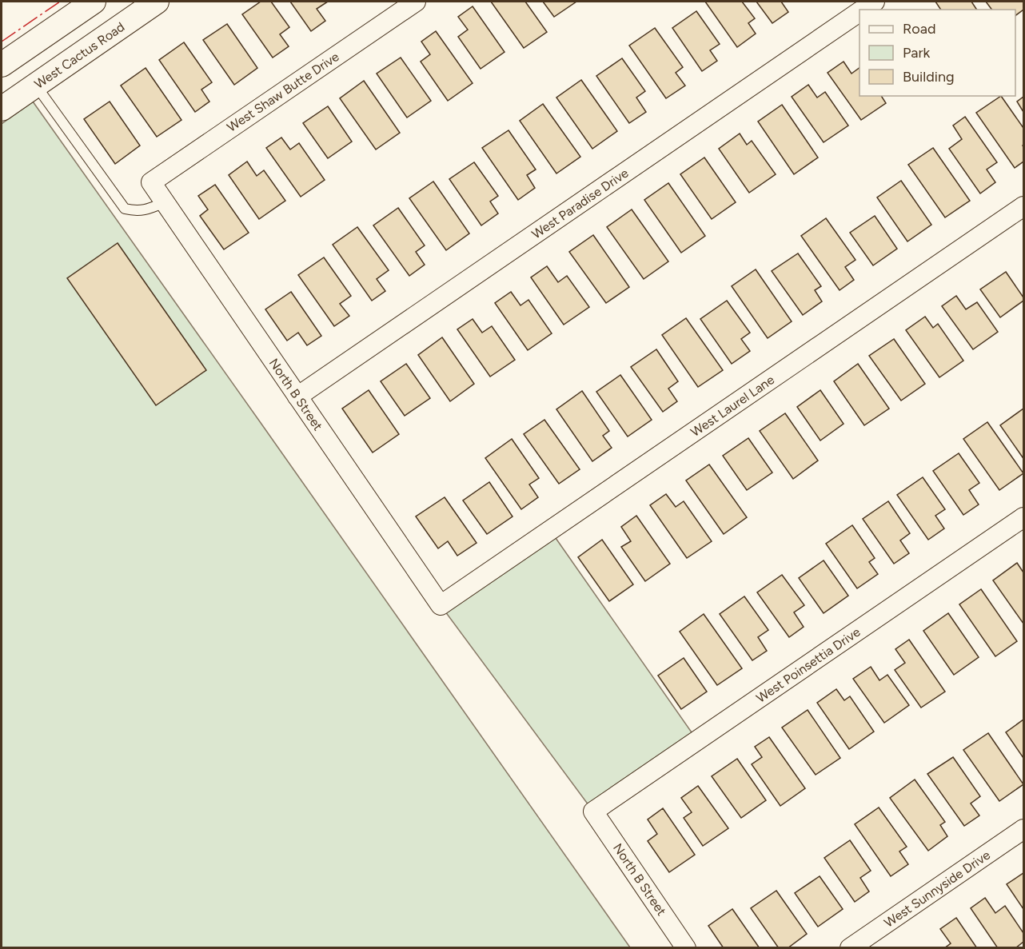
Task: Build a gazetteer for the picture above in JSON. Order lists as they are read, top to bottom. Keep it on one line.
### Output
{"streets":{"street":["West Cactus Road","West Shaw Butte Drive","West Paradise Drive","North B Street","West Laurel Lane","West Poinsettia Drive","West Sunnyside Drive"]},"crossings":[["West Shaw Butte Drive","North B Street"],["West Paradise Drive","North B Street"],["North B Street","West Laurel Lane"],["North B Street","West Poinsettia Drive"]],"legend":["Road","Park","Building"]}
